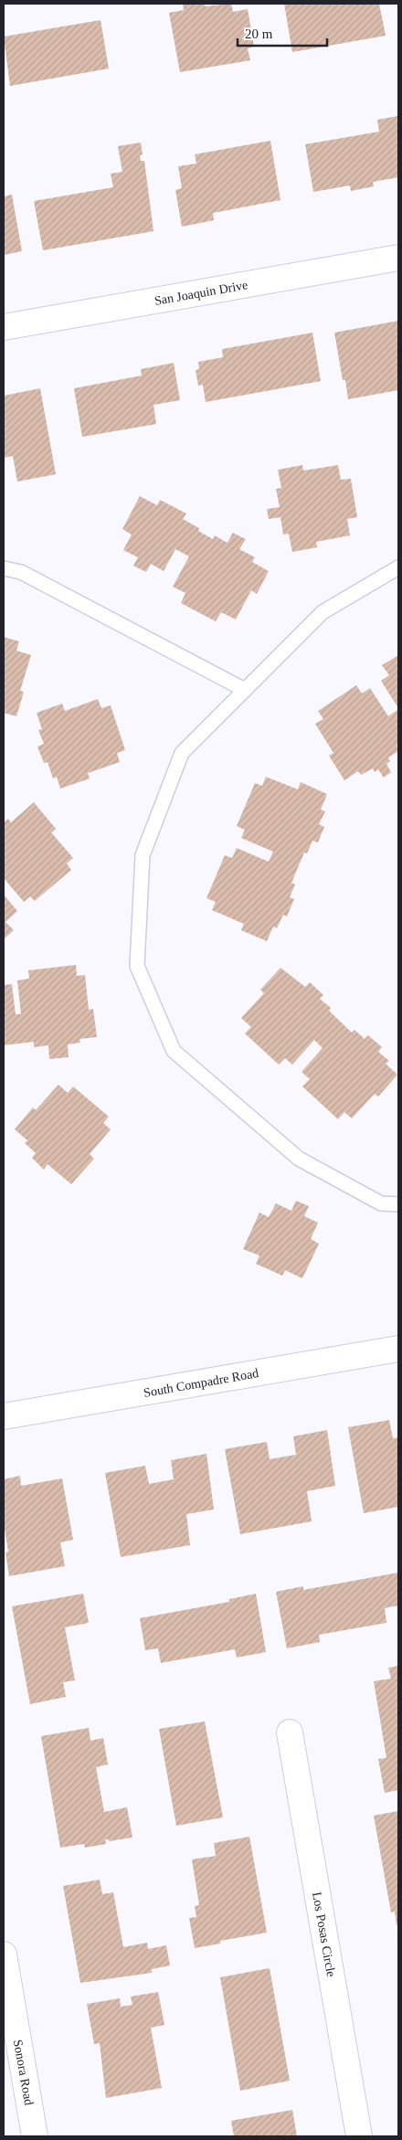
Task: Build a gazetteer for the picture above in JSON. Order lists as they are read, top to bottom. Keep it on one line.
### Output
{"streets":{"street":["San Joaquin Drive","South Compadre Road","Los Posas Circle","Sonora Road"]},"scale_bar":"20 m"}
